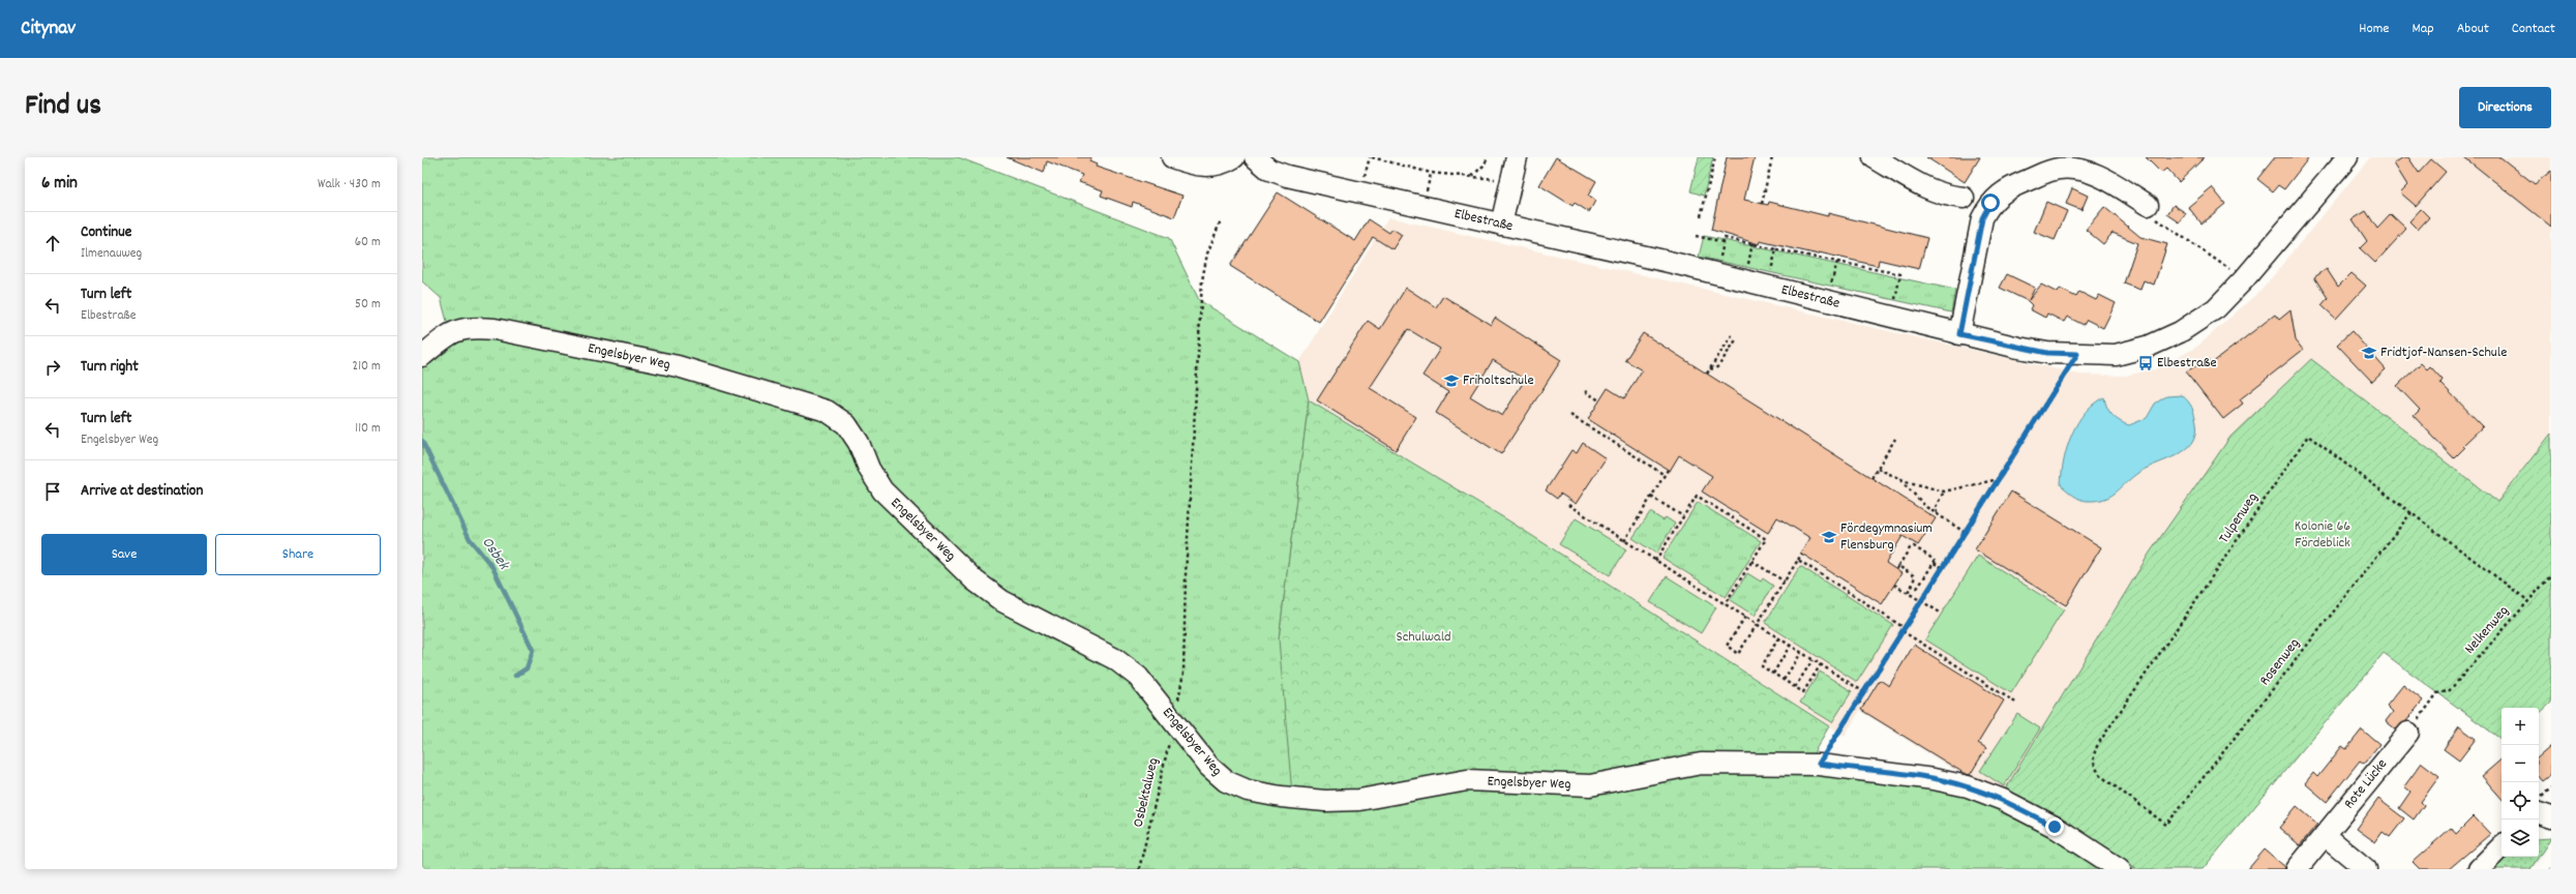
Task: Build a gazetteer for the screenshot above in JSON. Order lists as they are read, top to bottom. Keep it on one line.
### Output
{"streets":{"street":["Elbestraße","Engelsbyer Weg","Rote Lücke"],"path":["Tulpenweg","Nelkenweg","Rosenweg","Osbektalweg"]},"crossings":[["Engelsbyer Weg","Osbektalweg"],["Tulpenweg","Nelkenweg"],["Tulpenweg","Rosenweg"],["Nelkenweg","Rote Lücke"]],"water":["Osbek"],"parks":["Kolonie 66 Fördeblick","Schulwald"],"places":{"school or university":["Fridtjof-Nansen-Schule","Friholtschule","Fördegymnasium Flensburg"],"bus stop":["Elbestraße"]},"page":{"header":"Citynav","nav":["Home","Map","About","Contact"],"title":"Find us","buttons":["Directions",["Save","Share"]],"heading":["6 min","Walk · 430 m"],"list":[["Continue","Ilmenauweg","60 m"],["Turn left","Elbestraße","50 m"],["Turn right","210 m"],["Turn left","Engelsbyer Weg","110 m"],"Arrive at destination"],"map_buttons":["+","−"]}}
